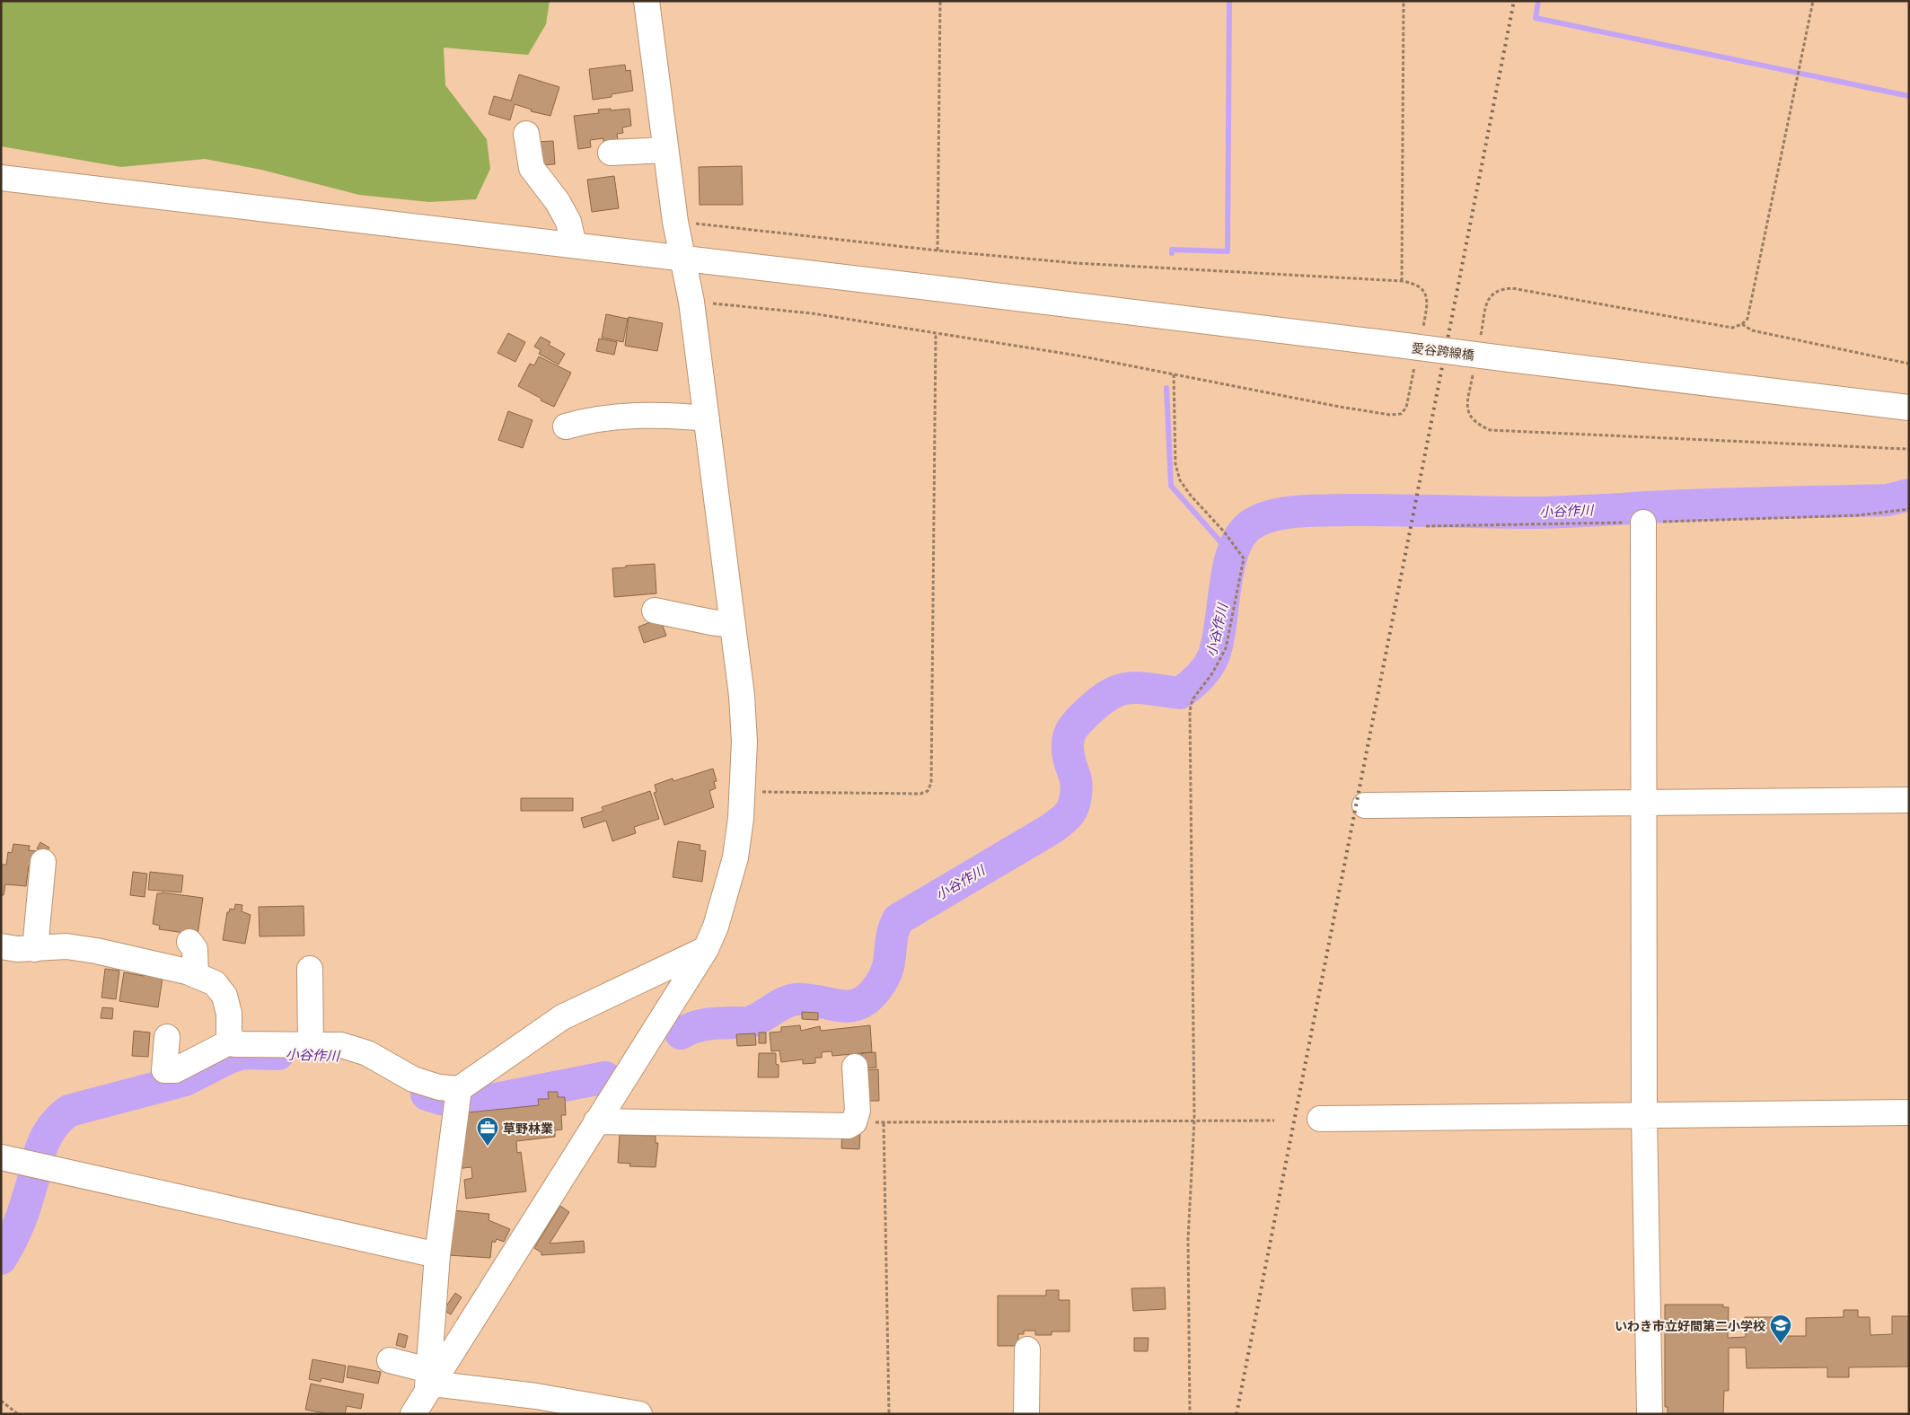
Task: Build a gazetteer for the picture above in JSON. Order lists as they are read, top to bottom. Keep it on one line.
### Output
{"streets":{"street":["愛谷跨線橋"]},"water":["小谷作川"],"places":{"office":["草野林業"],"school or university":["いわき市立好間第二小学校"]}}
